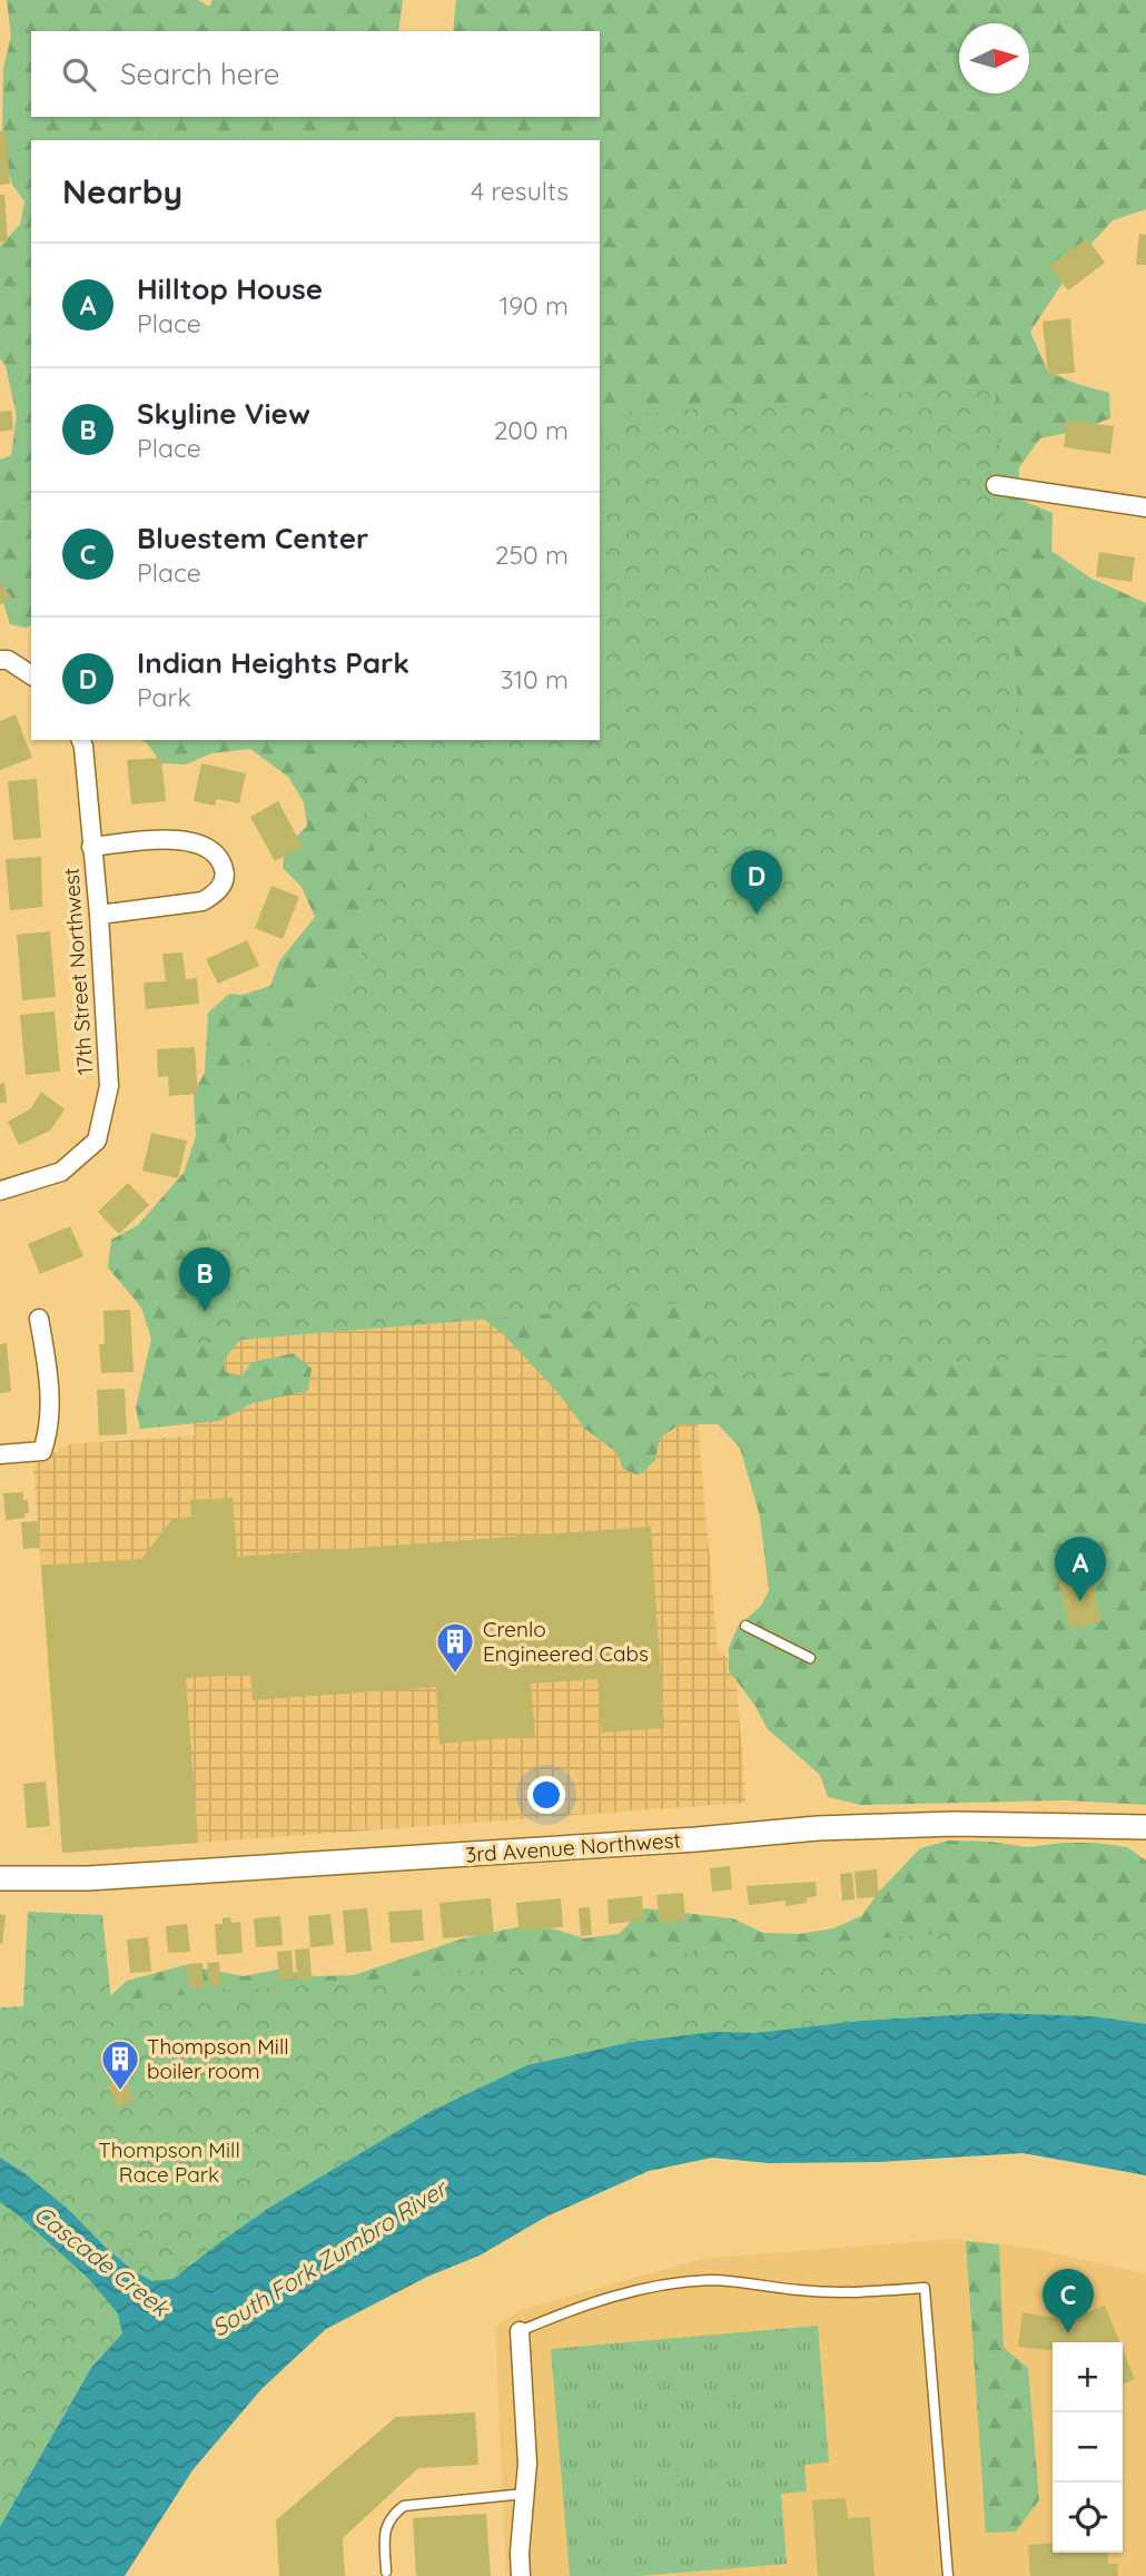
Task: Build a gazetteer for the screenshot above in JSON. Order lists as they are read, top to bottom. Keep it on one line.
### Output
{"streets":{"main road":["3rd Avenue Northwest"],"street":["17th Street Northwest"]},"water":["South Fork Zumbro River","Cascade Creek"],"parks":["Thompson Mill Race Park"],"places":{"building":["Crenlo Engineered Cabs","Thompson Mill boiler room"]},"north":"right","page":{"search":"Search here","heading":["Nearby","4 results"],"list":[{"mark":"A","name":"Hilltop House","note":"Place","value":"190 m"},{"mark":"B","name":"Skyline View","note":"Place","value":"200 m"},{"mark":"C","name":"Bluestem Center","note":"Place","value":"250 m"},{"mark":"D","name":"Indian Heights Park","note":"Park","value":"310 m"}],"pins":["D","B","A","C"],"map_buttons":["+","−"]}}
